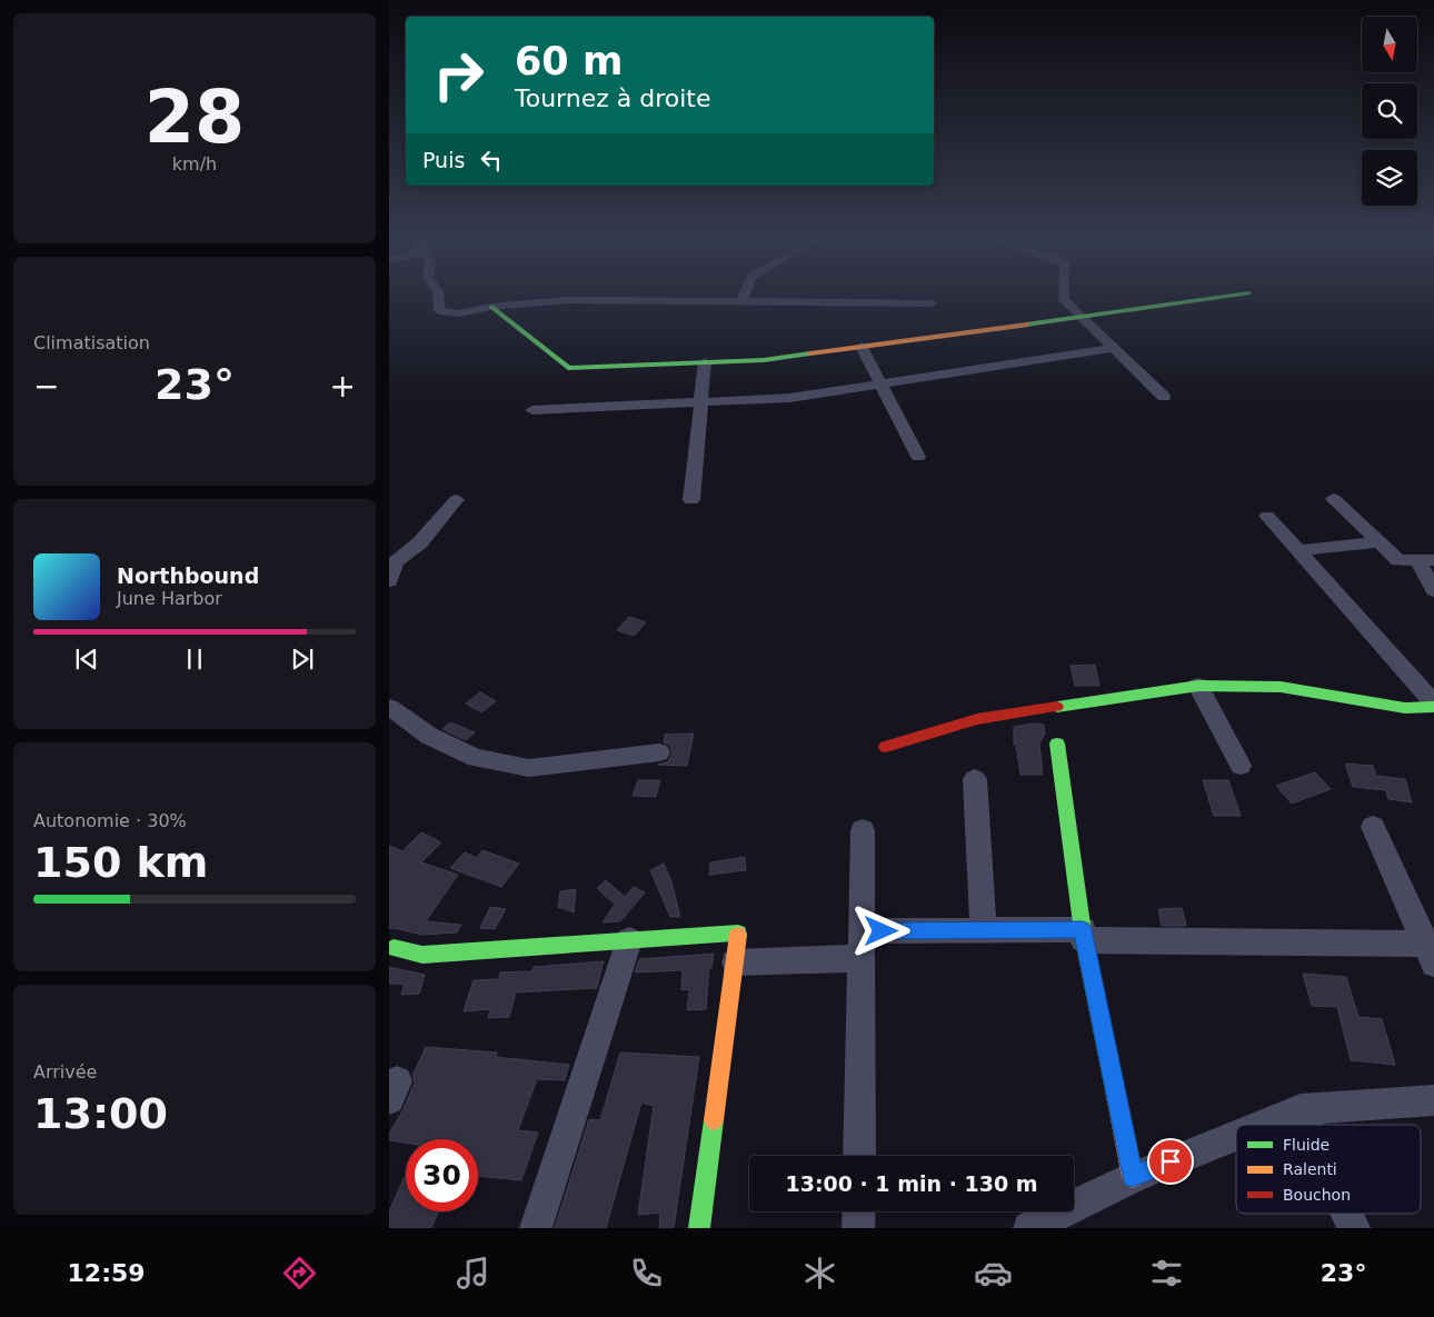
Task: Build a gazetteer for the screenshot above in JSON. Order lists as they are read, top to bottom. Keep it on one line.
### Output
{"legend":["Fluide","Ralenti","Bouchon"],"north":"bottom","page":{"tile":[["28","km/h"],"Climatisation",["Autonomie · 30%","150 km"],["Arrivée","13:00"]],"turn":["60 m","Tournez à droite"],"then":"Puis","heat":["−","23°","+"],"song":["Northbound","June Harbor"],"limit":"30","trip":"13:00 · 1 min · 130 m","tabs":["12:59","23°"]}}
